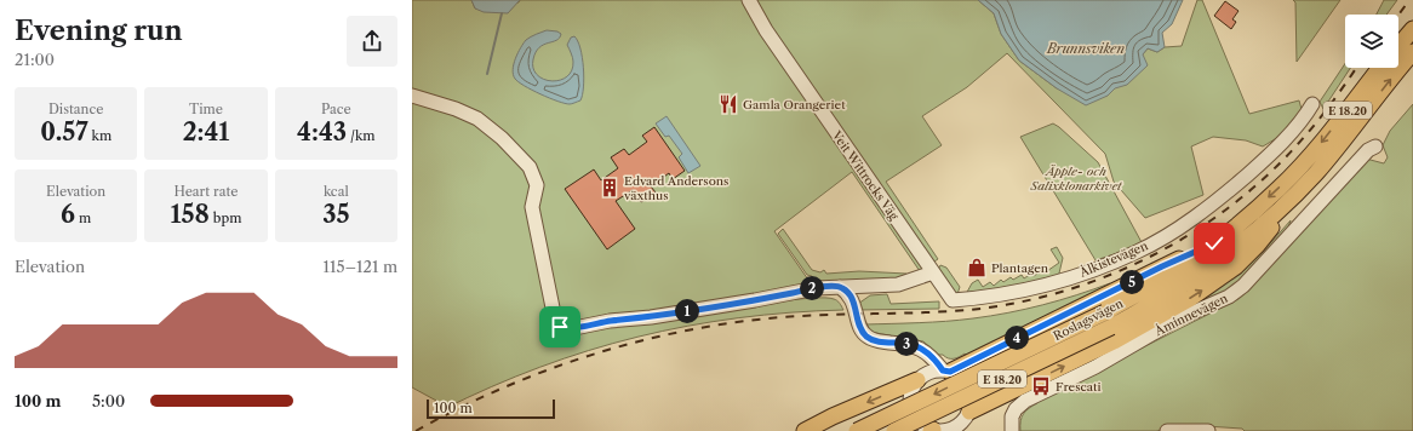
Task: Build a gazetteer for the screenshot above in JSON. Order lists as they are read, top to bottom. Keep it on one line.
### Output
{"streets":{"main road":["E 18.20","Roslagsvägen"],"street":["Veit Wittrocks Väg","Ålkistevägen","Åminnevägen"]},"crossings":[["Veit Wittrocks Väg","Ålkistevägen"]],"water":["Brunnsviken"],"parks":["Äpple- och Salixklonarkivet"],"places":{"restaurant":["Gamla Orangeriet"],"building":["Edvard Andersons växthus"],"shop":["Plantagen"],"bus stop":["Frescati"]},"scale_bar":"100 m","page":{"heading":["Evening run","21:00"],"stats":[["Distance","0.57 km"],["Time","2:41"],["Pace","4:43 /km"],["Elevation","6 m"],["Heart rate","158 bpm"],["kcal","35"]],"chart":["Elevation","115–121 m"],"pins":["5","2","1","4","3"],"list":[{"name":"100 m","note":"5:00"}],"scale":"100 m"}}
